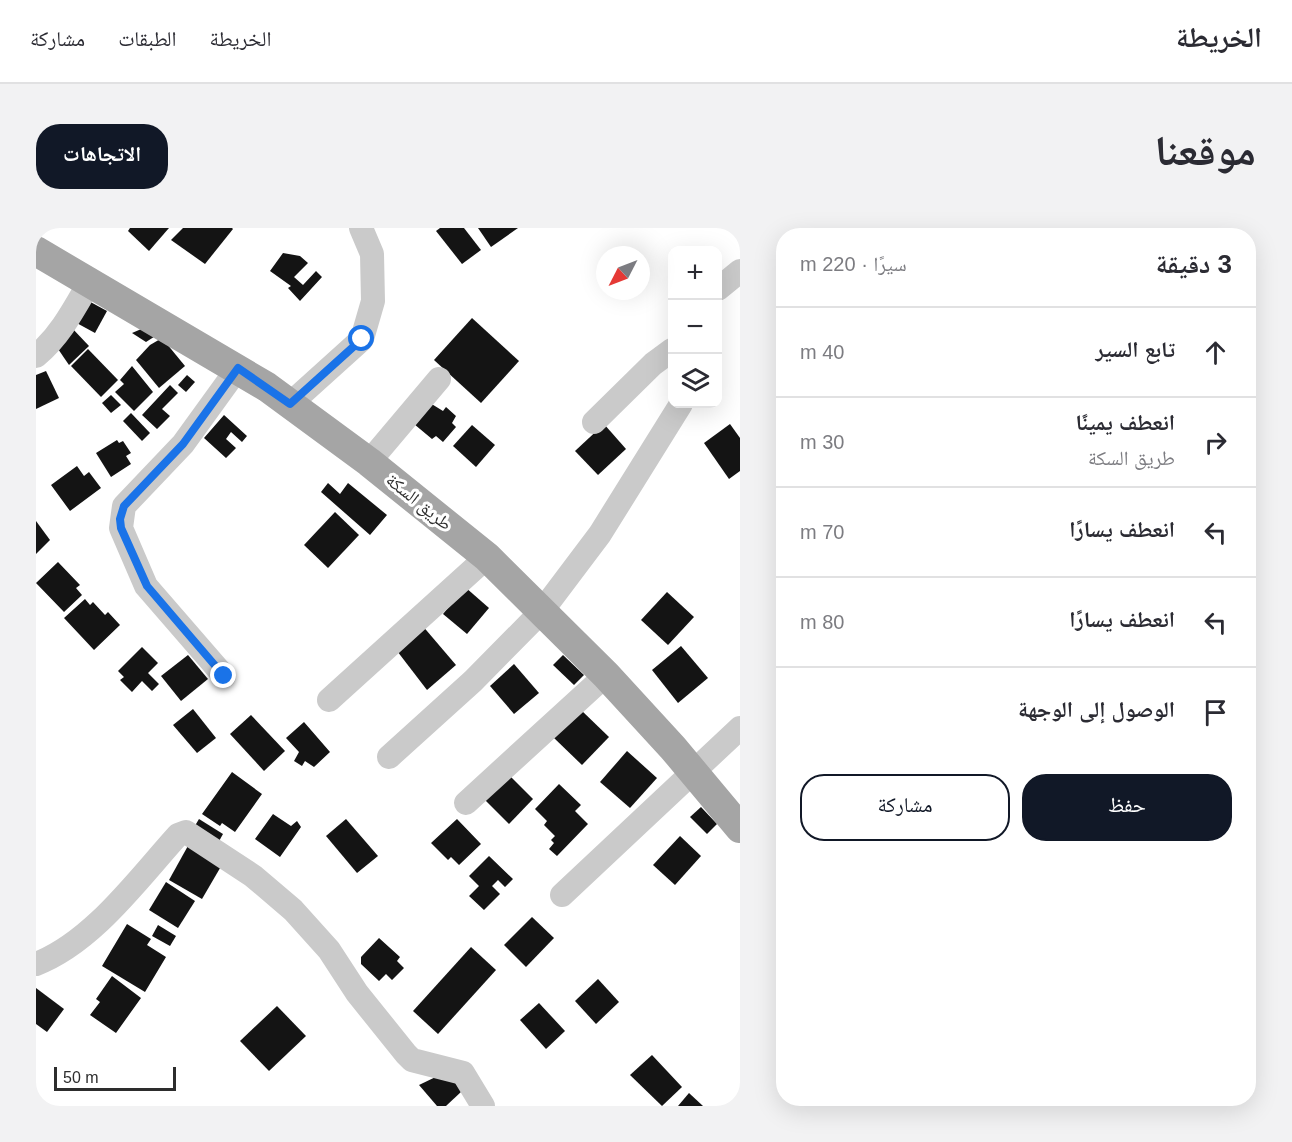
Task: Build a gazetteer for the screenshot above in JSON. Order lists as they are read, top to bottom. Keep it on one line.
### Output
{"streets":{"main road":["طريق السكة"]},"scale_bar":"50 m","north":"bottom left","page":{"header":"الخريطة","nav":["الخريطة","الطبقات","مشاركة"],"title":"موقعنا","buttons":["الاتجاهات",["حفظ","مشاركة"]],"heading":["3 دقيقة","سيرًا · 220 m"],"map_buttons":["+","−"],"list":[["تابع السير","40 m"],["انعطف يمينًا","طريق السكة","30 m"],["انعطف يسارًا","70 m"],["انعطف يسارًا","80 m"],"الوصول إلى الوجهة"],"scale":"50 m"}}
